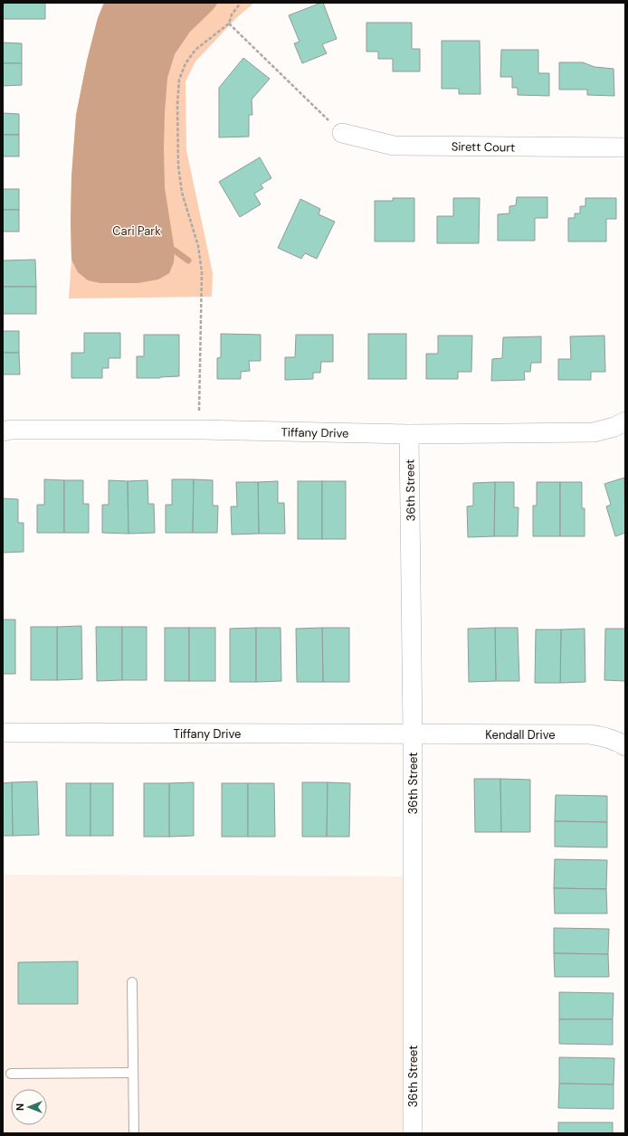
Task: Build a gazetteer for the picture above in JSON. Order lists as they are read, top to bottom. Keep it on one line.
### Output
{"streets":{"street":["Sirett Court","Tiffany Drive","36th Street","Kendall Drive"]},"crossings":[["Tiffany Drive","36th Street"],["Tiffany Drive","Kendall Drive"],["36th Street","Kendall Drive"]],"parks":["Cari Park"],"north":"left"}
